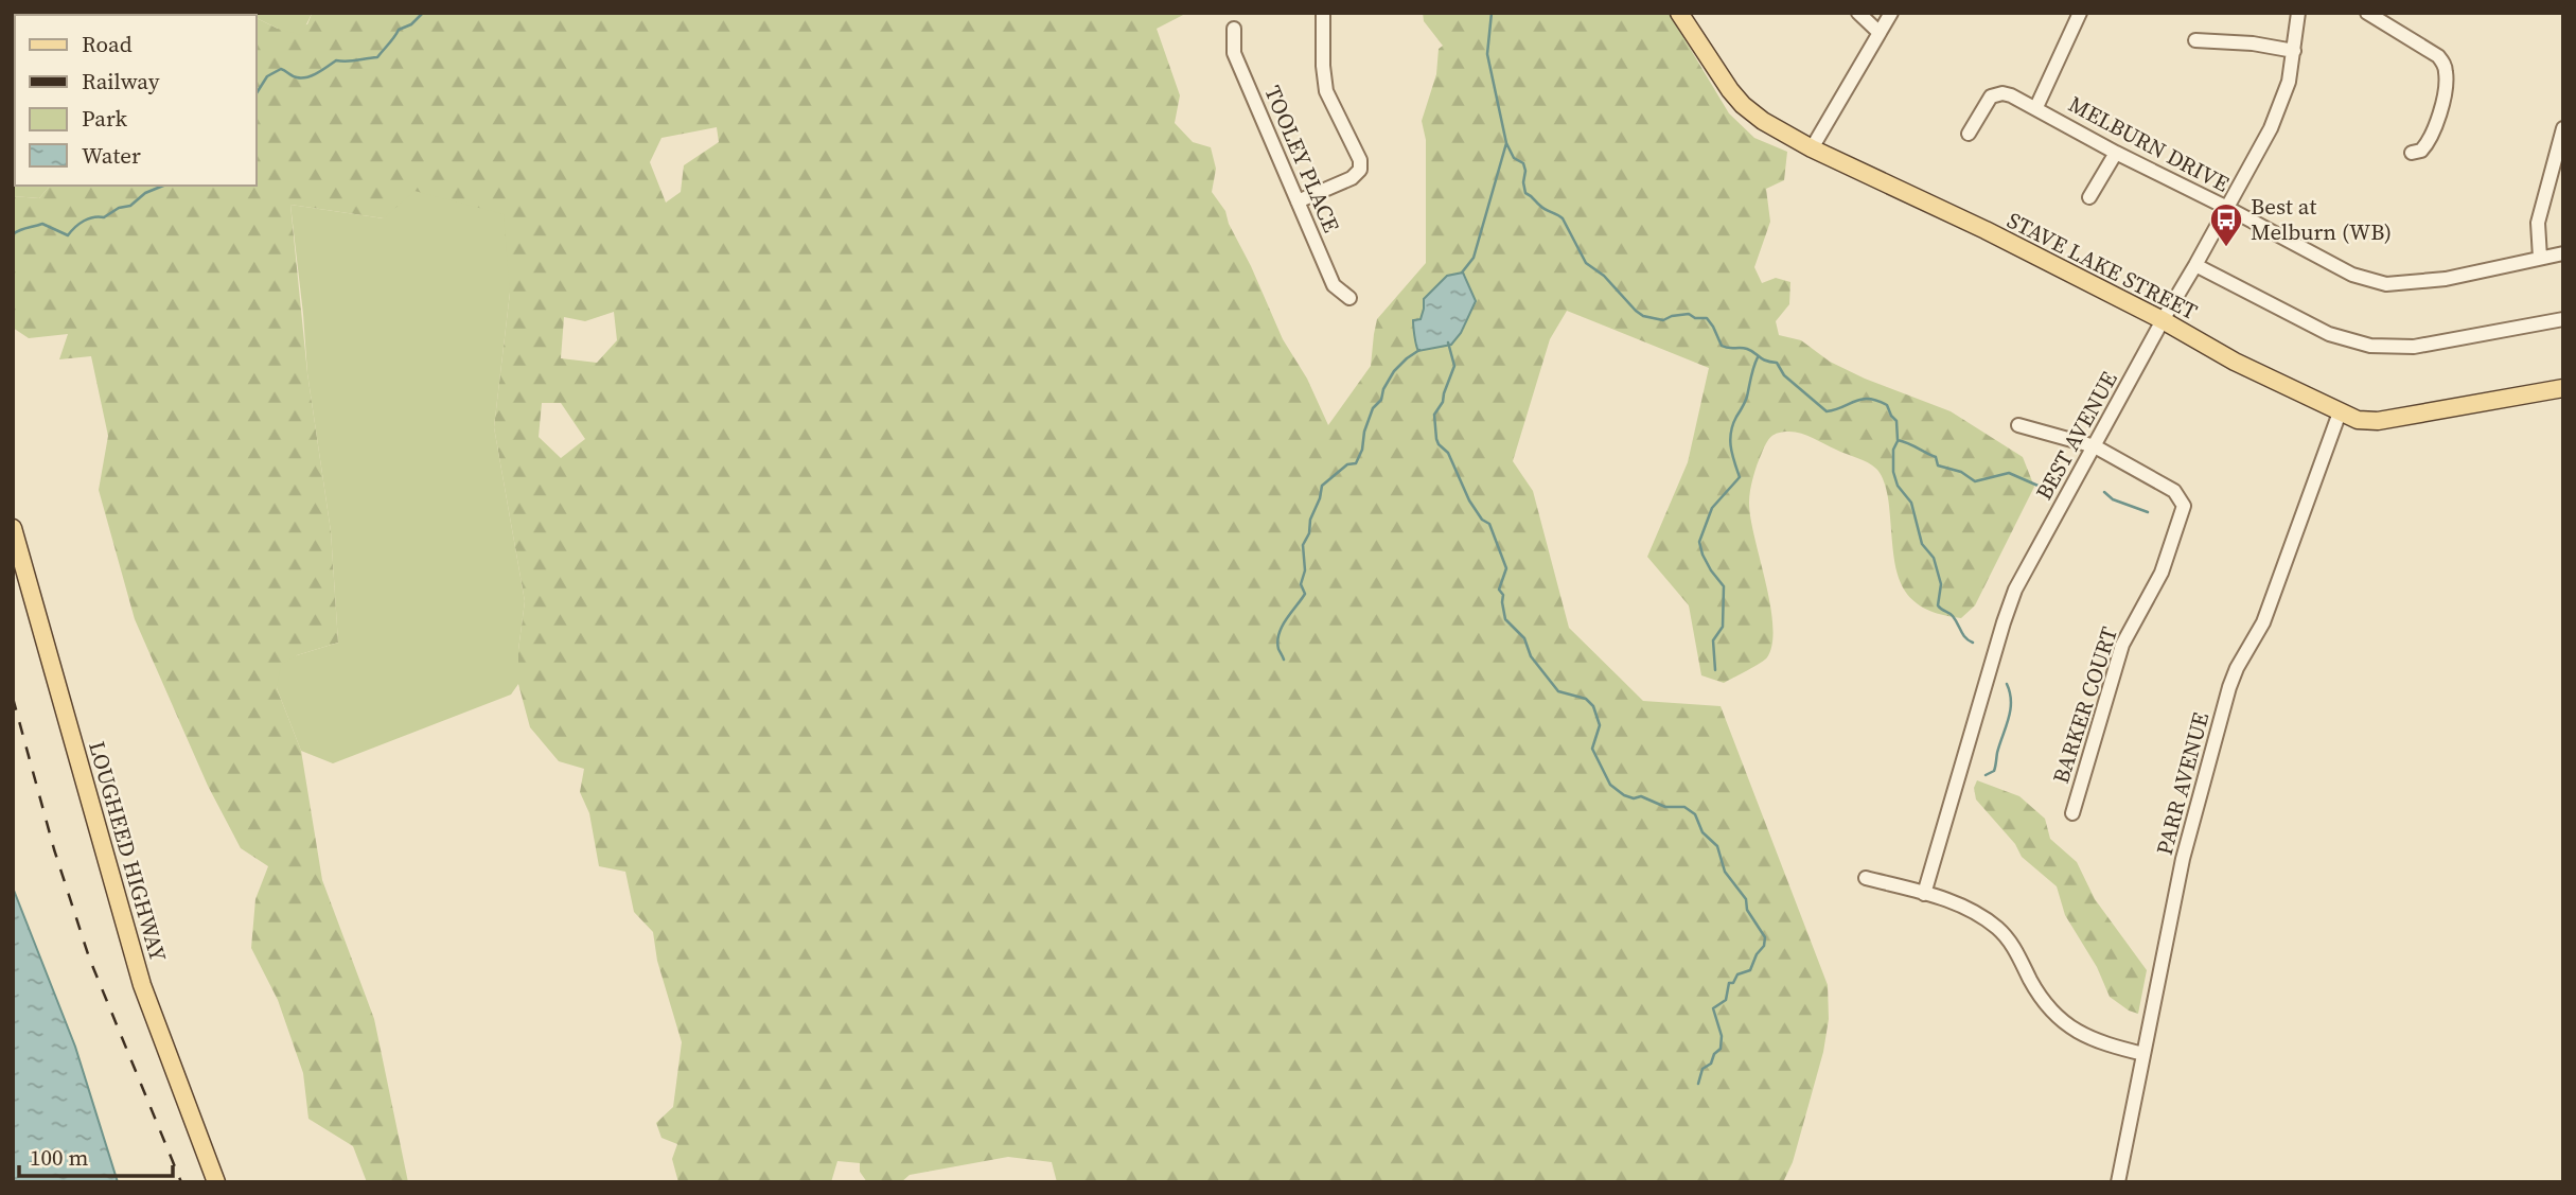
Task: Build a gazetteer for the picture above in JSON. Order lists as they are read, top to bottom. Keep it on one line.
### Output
{"streets":{"main road":["STAVE LAKE STREET","LOUGHEED HIGHWAY"],"street":["MELBURN DRIVE","TOOLEY PLACE","BEST AVENUE","BARKER COURT","PARR AVENUE"]},"crossings":[["MELBURN DRIVE","BEST AVENUE"],["STAVE LAKE STREET","BEST AVENUE"],["STAVE LAKE STREET","PARR AVENUE"],["BEST AVENUE","BARKER COURT"]],"places":{"bus stop":["Best at Melburn (WB)"]},"legend":["Road","Railway","Park","Water"],"scale_bar":"100 m"}
